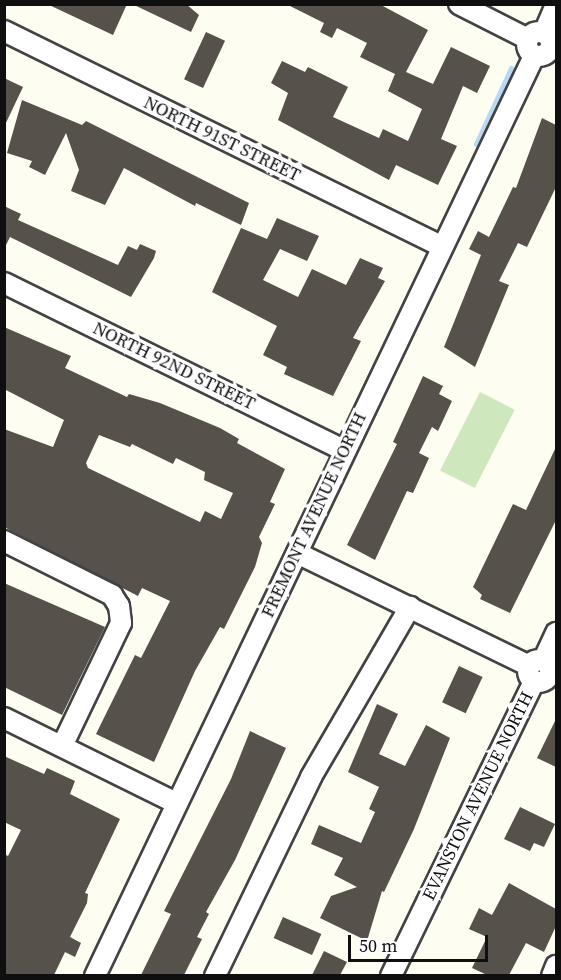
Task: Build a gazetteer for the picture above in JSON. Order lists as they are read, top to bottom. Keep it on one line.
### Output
{"streets":{"street":["NORTH 91ST STREET","NORTH 92ND STREET","FREMONT AVENUE NORTH","EVANSTON AVENUE NORTH"]},"crossings":[["NORTH 91ST STREET","FREMONT AVENUE NORTH"],["NORTH 92ND STREET","FREMONT AVENUE NORTH"]],"scale_bar":"50 m"}
